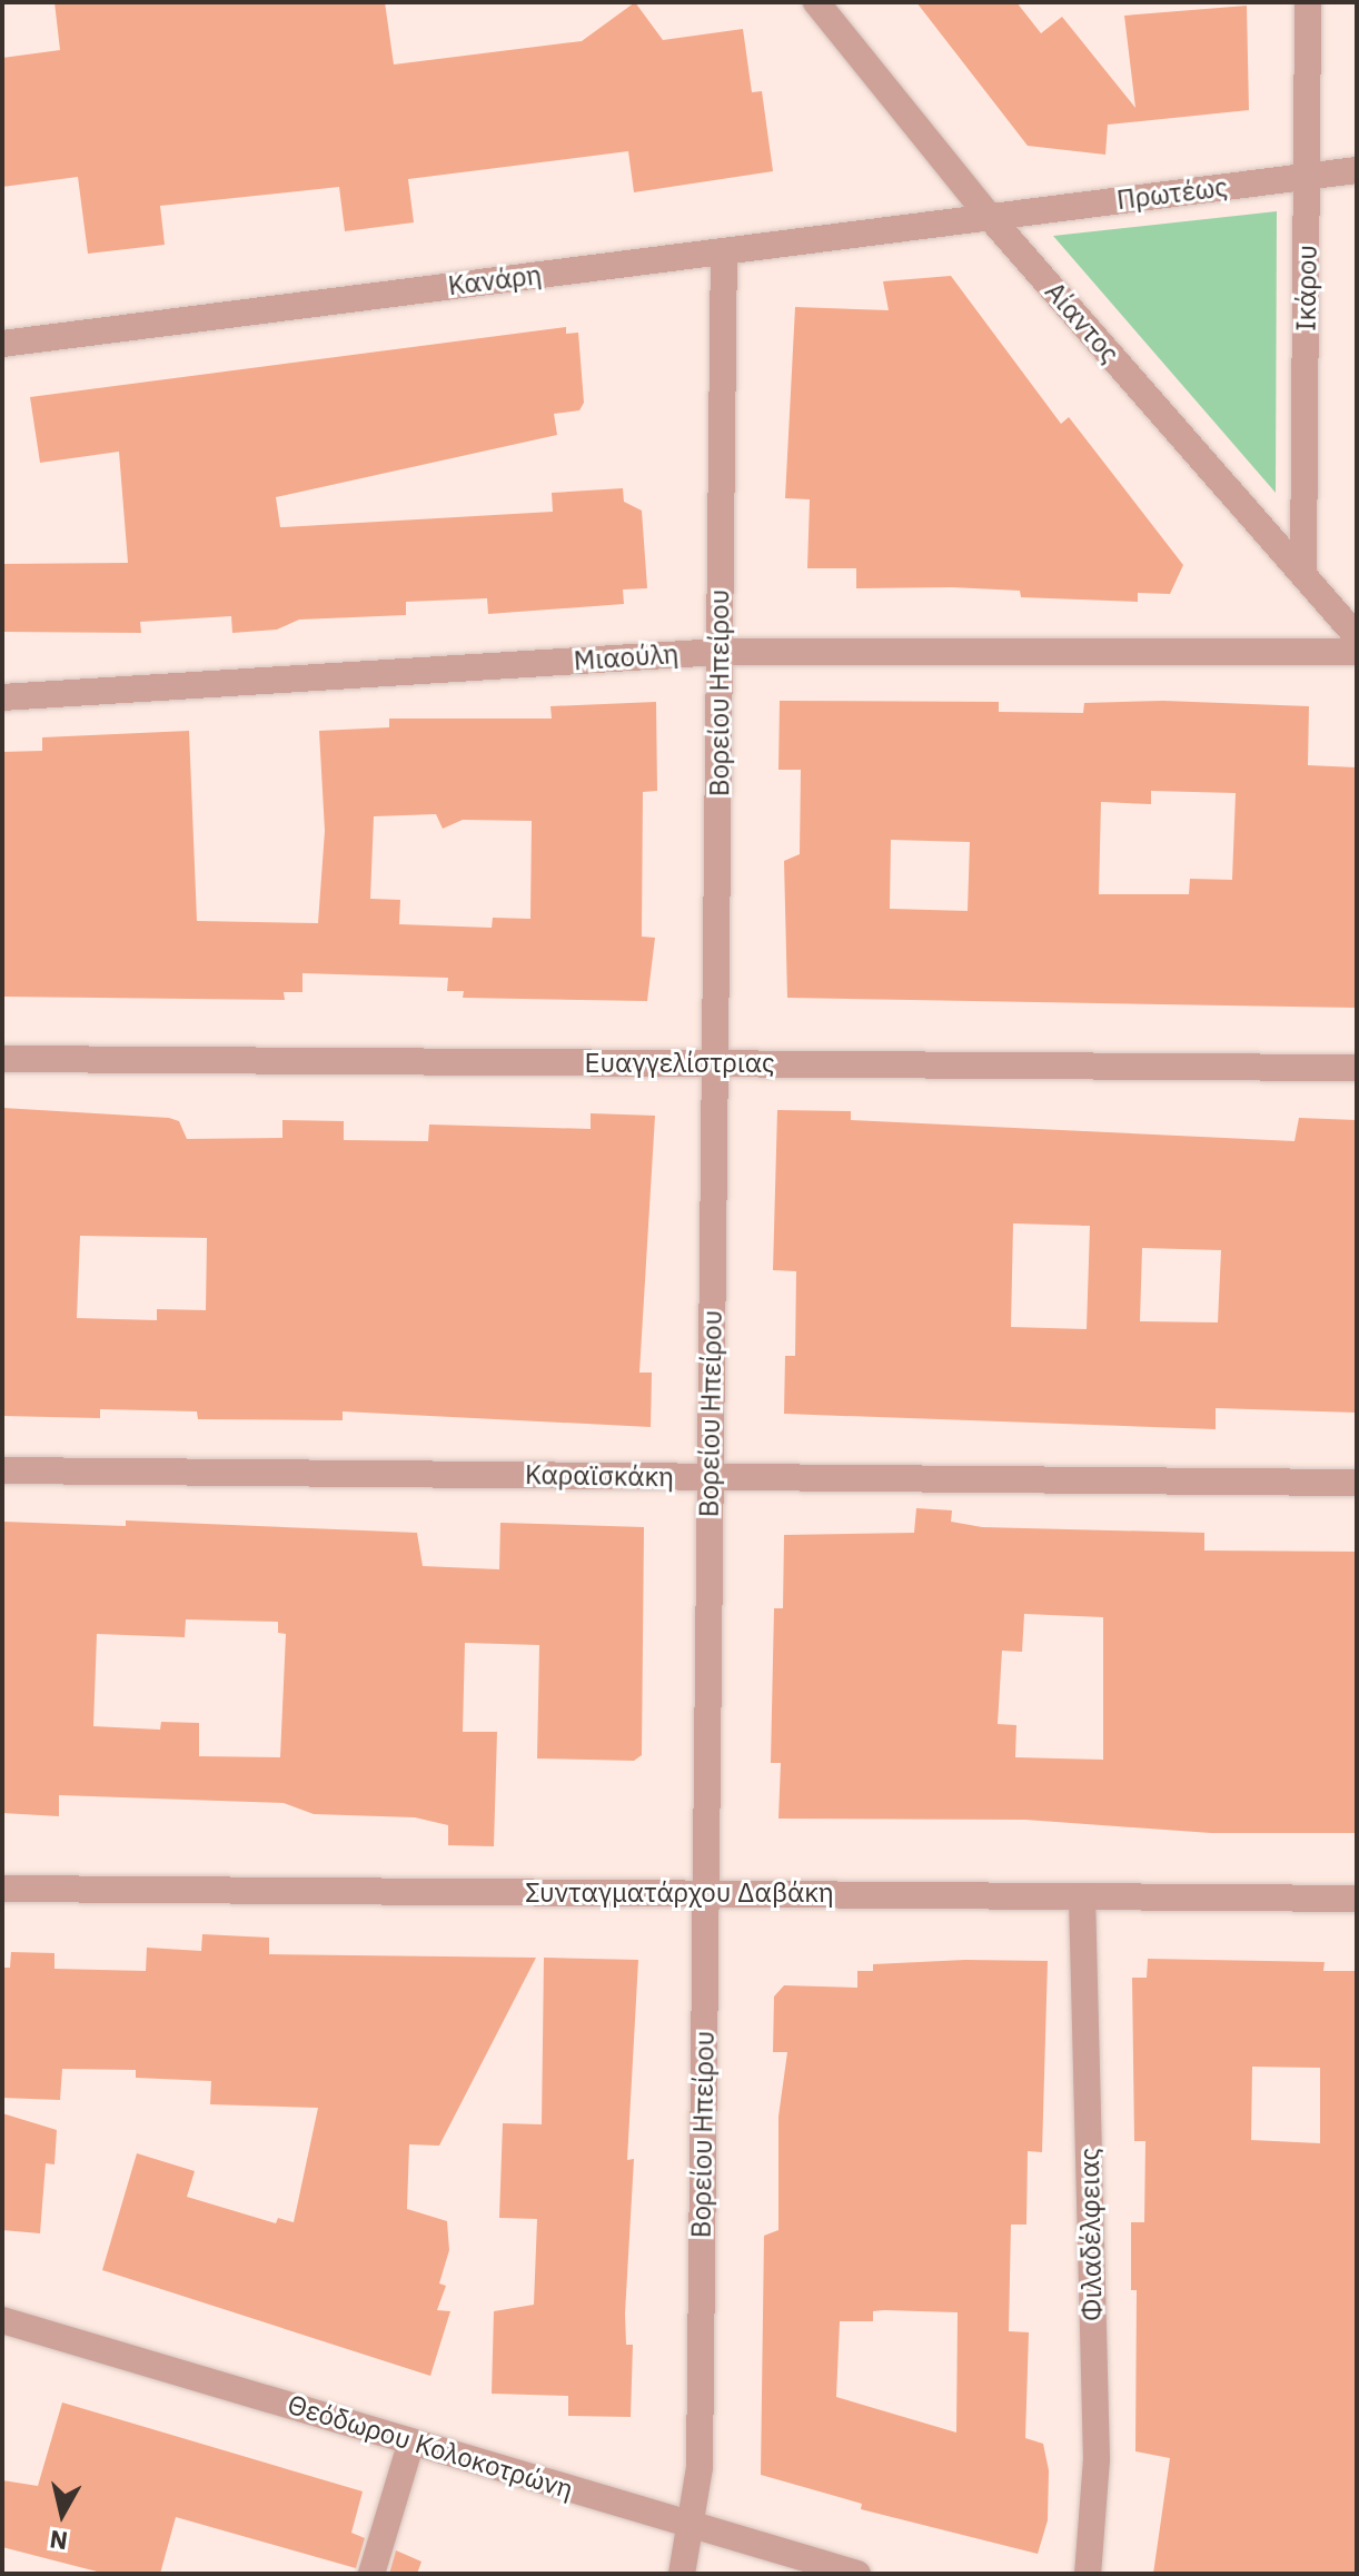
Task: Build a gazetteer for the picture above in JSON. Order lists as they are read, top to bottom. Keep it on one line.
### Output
{"streets":{"street":["Πρωτέως","Κανάρη","Ικάρου","Αίαντος","Μιαούλη","Βορείου Ηπείρου","Ευαγγελίστριας","Καραϊσκάκη","Συνταγματάρχου Δαβάκη","Φιλαδέλφειας","Θεόδωρου Κολοκοτρώνη"]},"crossings":[["Πρωτέως","Κανάρη"],["Πρωτέως","Ικάρου"],["Πρωτέως","Αίαντος"],["Κανάρη","Αίαντος"],["Κανάρη","Βορείου Ηπείρου"],["Ικάρου","Αίαντος"],["Μιαούλη","Βορείου Ηπείρου"],["Βορείου Ηπείρου","Ευαγγελίστριας"],["Βορείου Ηπείρου","Καραϊσκάκη"],["Βορείου Ηπείρου","Συνταγματάρχου Δαβάκη"],["Βορείου Ηπείρου","Θεόδωρου Κολοκοτρώνη"],["Συνταγματάρχου Δαβάκη","Φιλαδέλφειας"]],"north":"bottom"}
